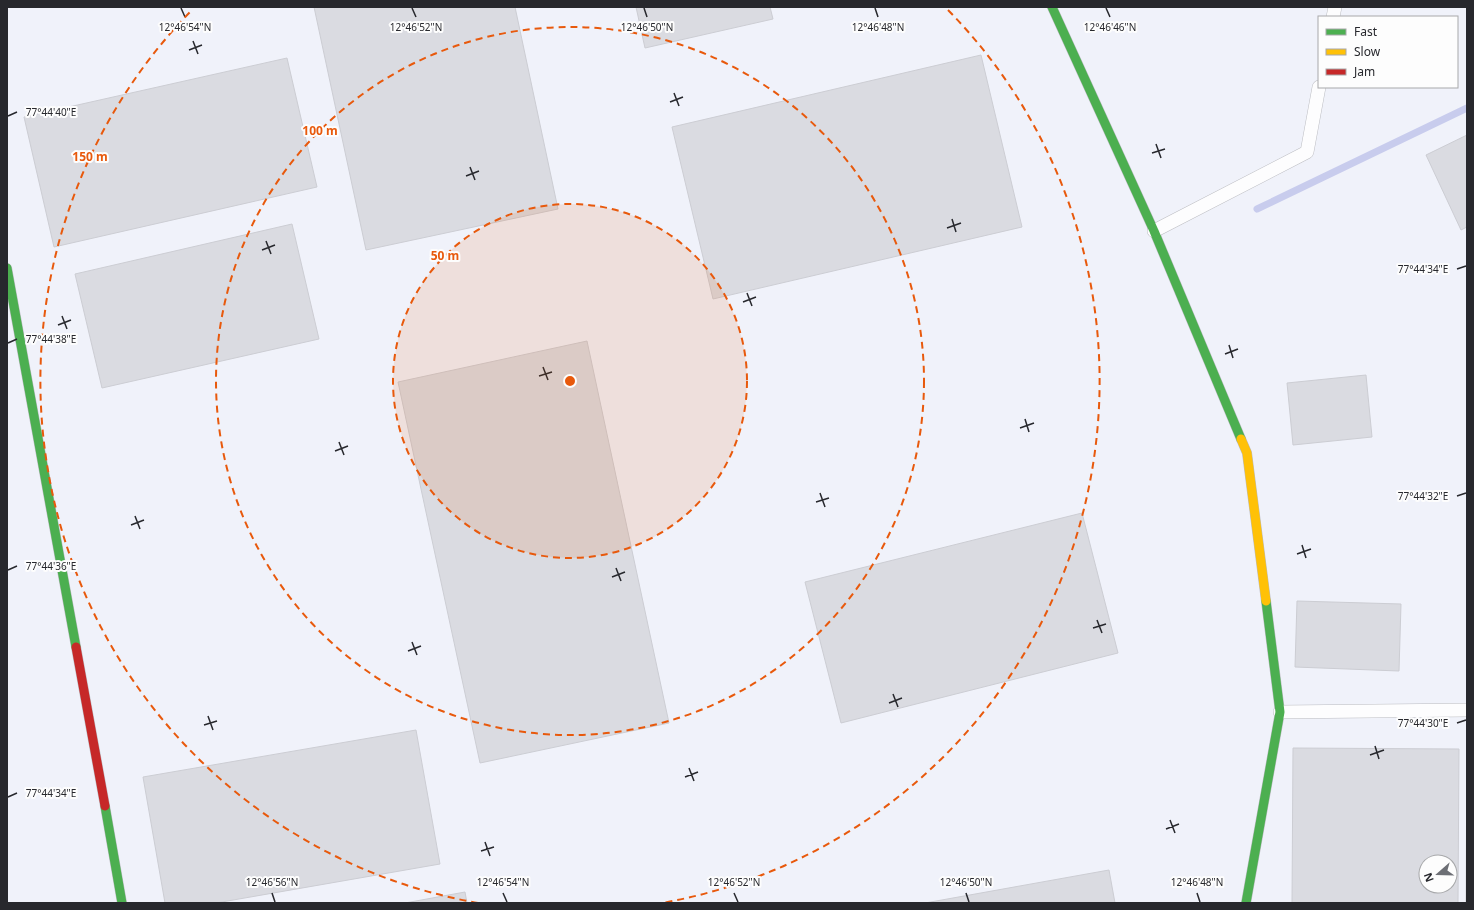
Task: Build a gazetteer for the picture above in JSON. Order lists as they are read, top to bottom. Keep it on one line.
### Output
{"legend":["Fast","Slow","Jam"],"north":"left","coordinates":["12°46'54\"N","12°46'52\"N","12°46'50\"N","12°46'48\"N","12°46'46\"N","77°44'40\"E","77°44'34\"E","77°44'38\"E","77°44'32\"E","77°44'36\"E","77°44'30\"E","12°46'56\"N"],"rings":["100 m","150 m","50 m"]}
